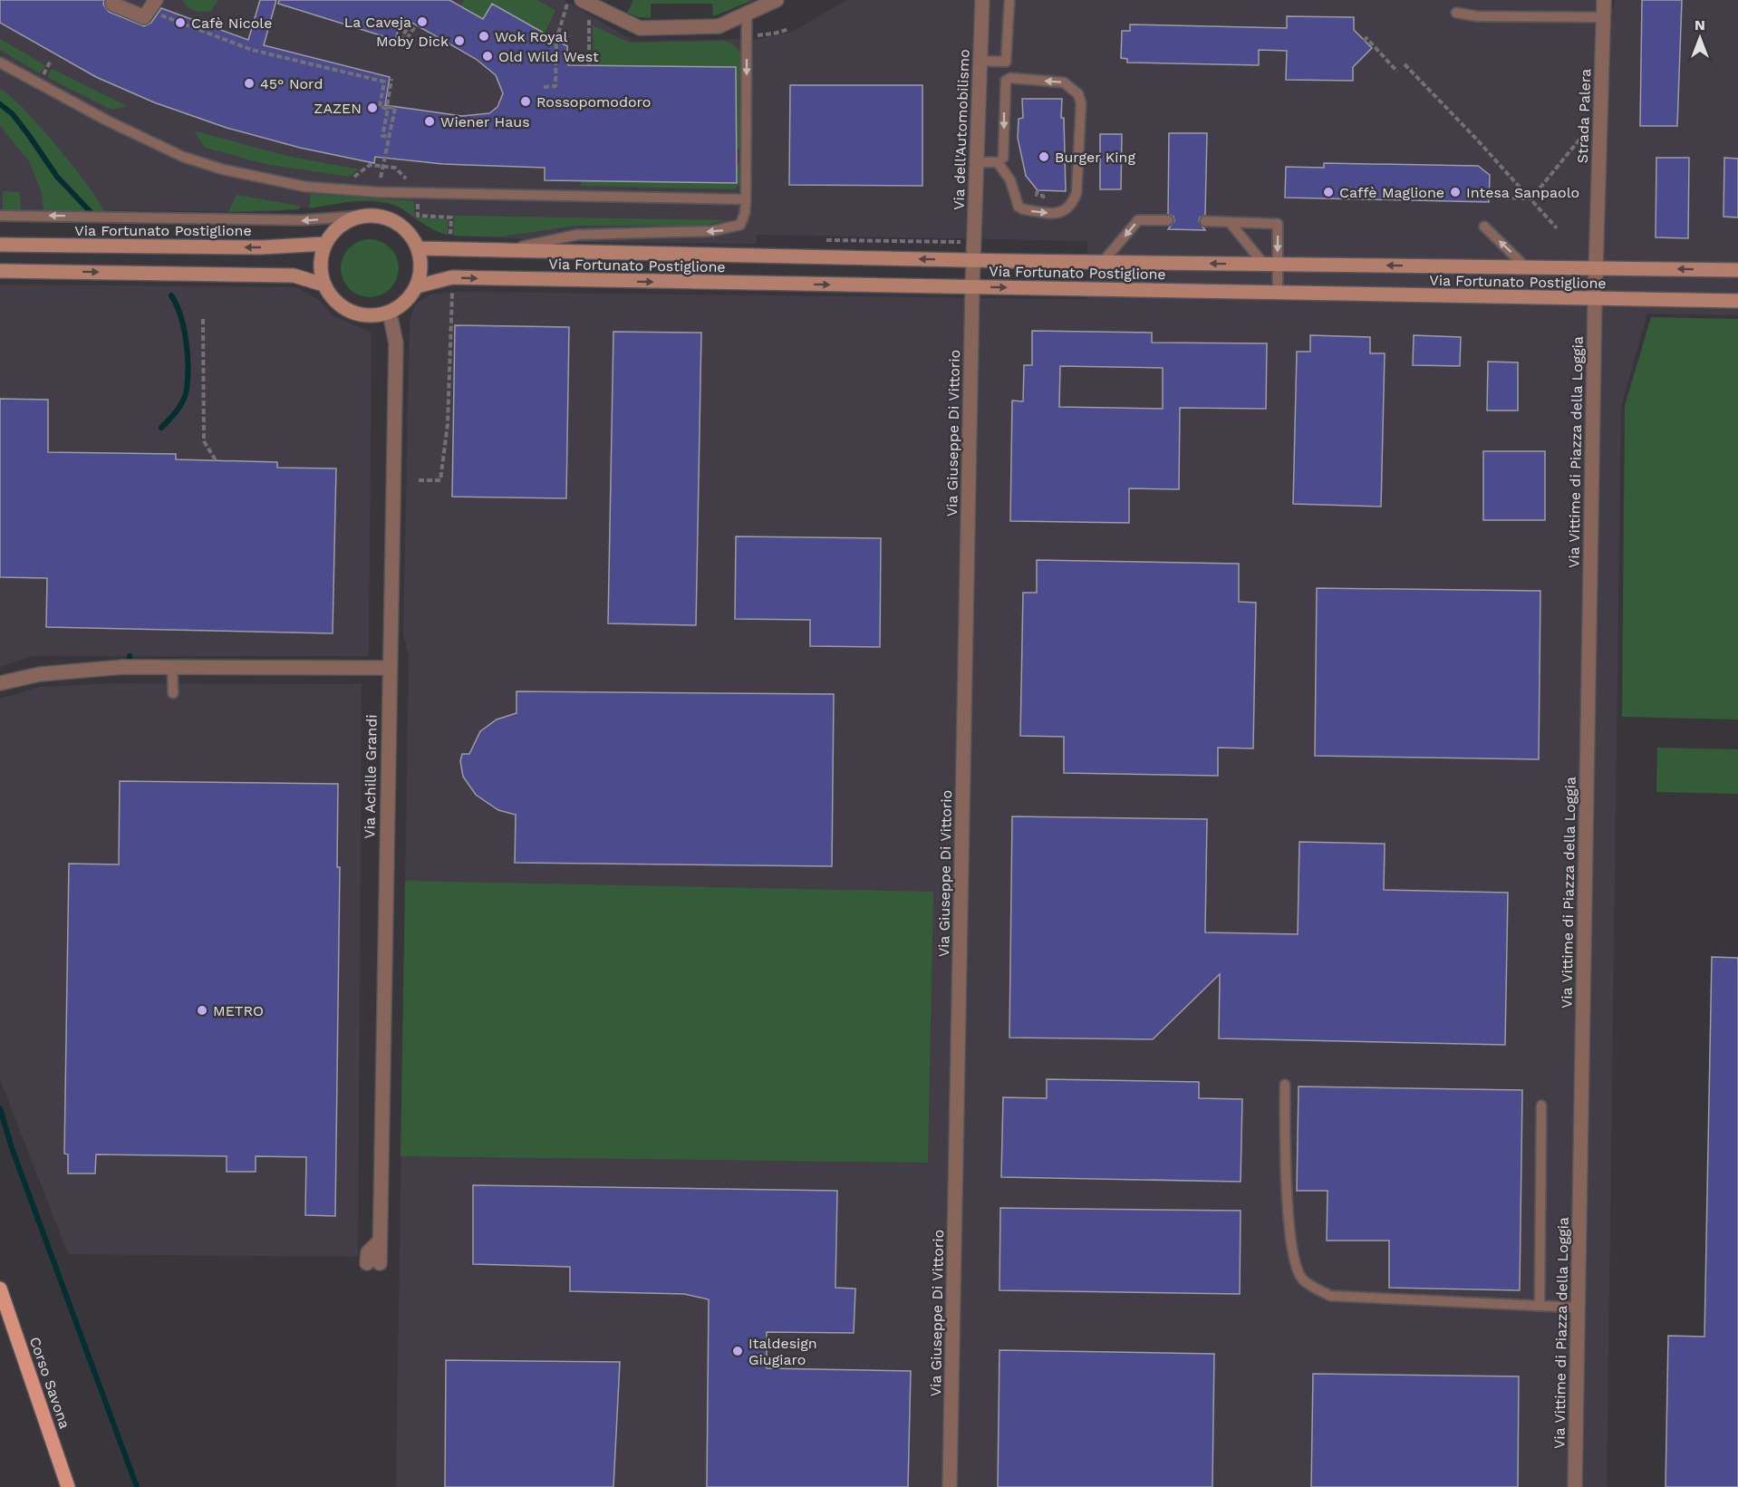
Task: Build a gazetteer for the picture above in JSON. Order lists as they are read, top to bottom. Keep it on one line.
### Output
{"streets":{"main road":["Corso Savona"],"street":["Strada Palera","Via dell'Automobilismo","Via Fortunato Postiglione","Via Giuseppe Di Vittorio","Via Vittime di Piazza della Loggia","Via Achille Grandi"]},"crossings":[["Strada Palera","Via Fortunato Postiglione"],["Strada Palera","Via Vittime di Piazza della Loggia"],["Via dell'Automobilismo","Via Fortunato Postiglione"],["Via dell'Automobilismo","Via Giuseppe Di Vittorio"],["Via Fortunato Postiglione","Via Giuseppe Di Vittorio"],["Via Fortunato Postiglione","Via Vittime di Piazza della Loggia"],["Via Fortunato Postiglione","Via Achille Grandi"]],"places":["La Caveja","Cafè Nicole","Wok Royal","Moby Dick","Old Wild West","45° Nord","Rossopomodoro","ZAZEN","Wiener Haus","Burger King","Caffè Maglione","Intesa Sanpaolo","METRO","Italdesign Giugiaro"],"north":"top"}
